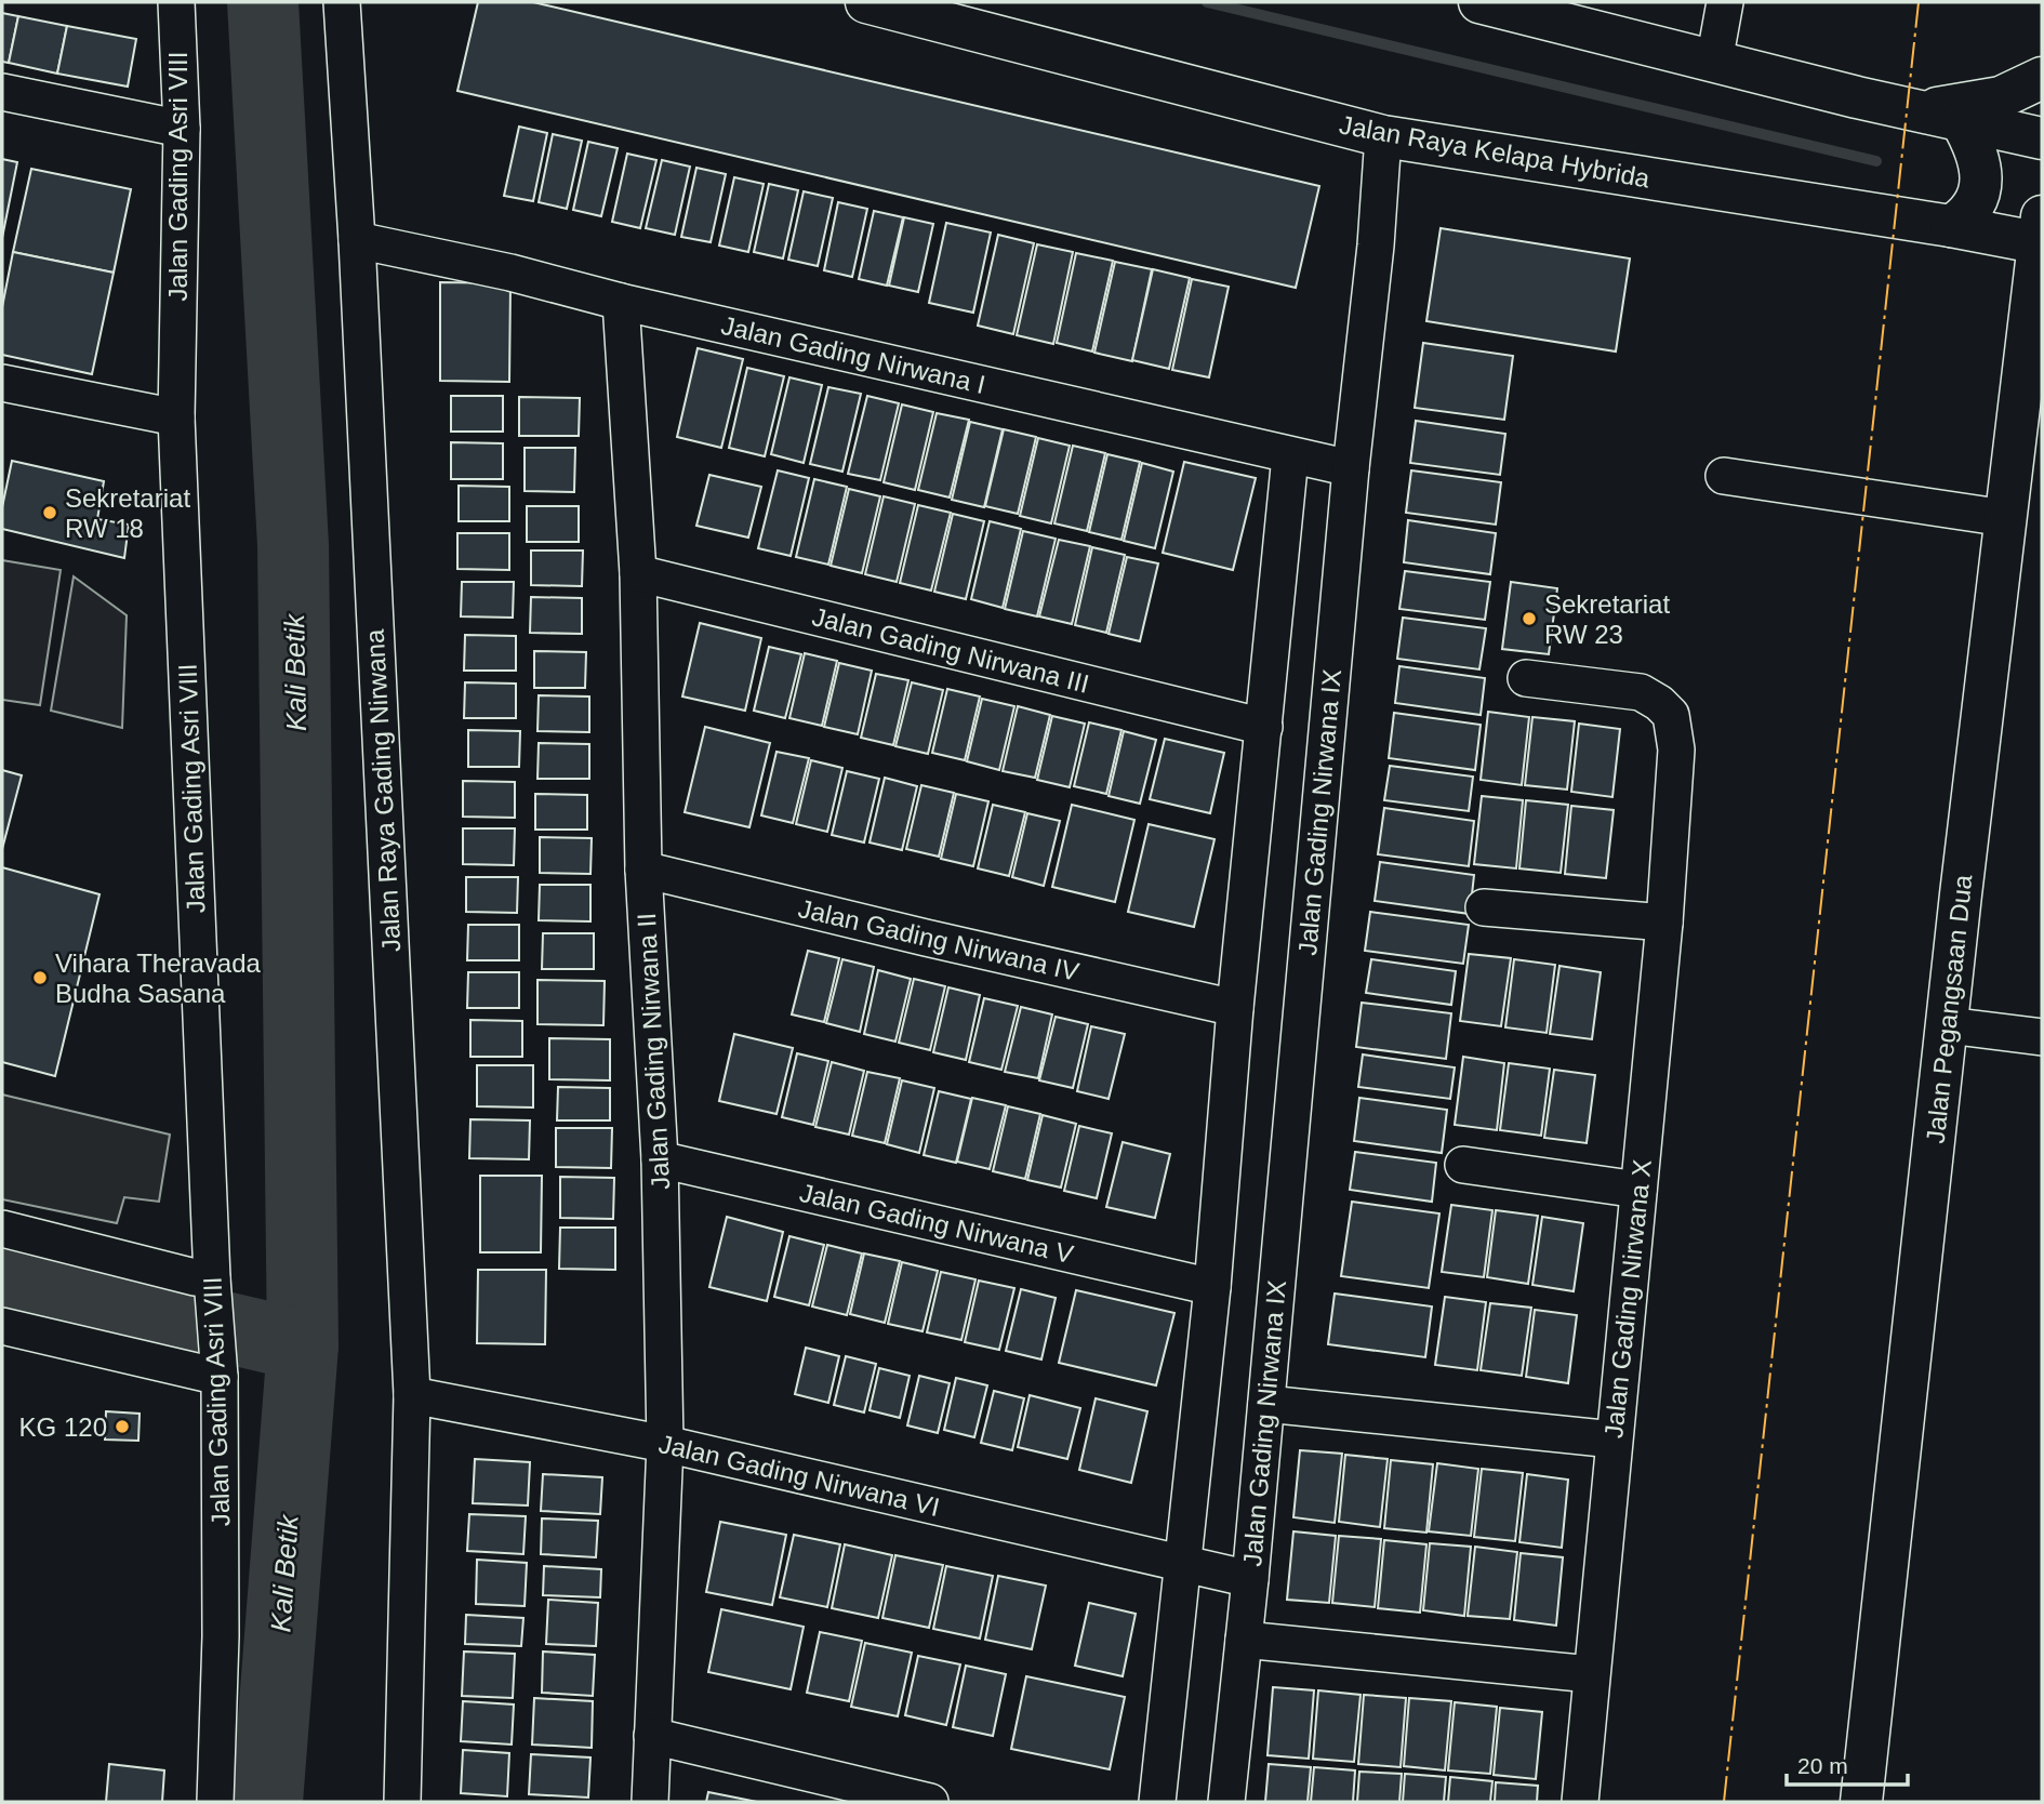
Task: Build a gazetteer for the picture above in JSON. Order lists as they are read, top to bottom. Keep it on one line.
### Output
{"streets":{"main road":["Jalan Raya Kelapa Hybrida","Jalan Pegangsaan Dua"],"street":["Jalan Gading Asri VIII","Jalan Gading Nirwana I","Jalan Gading Nirwana III","Jalan Raya Gading Nirwana","Jalan Gading Nirwana IX","Jalan Gading Nirwana IV","Jalan Gading Nirwana II","Jalan Gading Nirwana V","Jalan Gading Nirwana X","Jalan Gading Nirwana VI"]},"crossings":[["Jalan Raya Kelapa Hybrida","Jalan Gading Nirwana IX"],["Jalan Raya Kelapa Hybrida","Jalan Pegangsaan Dua"],["Jalan Gading Nirwana I","Jalan Raya Gading Nirwana"],["Jalan Gading Nirwana I","Jalan Gading Nirwana IX"],["Jalan Gading Nirwana I","Jalan Gading Nirwana II"],["Jalan Gading Nirwana III","Jalan Gading Nirwana II"],["Jalan Raya Gading Nirwana","Jalan Gading Nirwana VI"],["Jalan Gading Nirwana IX","Jalan Gading Nirwana VI"],["Jalan Gading Nirwana IV","Jalan Gading Nirwana II"],["Jalan Gading Nirwana II","Jalan Gading Nirwana V"],["Jalan Gading Nirwana II","Jalan Gading Nirwana VI"]],"water":["Kali Betik"],"places":["Sekretariat RW 18","Sekretariat RW 23","Vihara Theravada Budha Sasana","KG 120"],"scale_bar":"20 m"}
